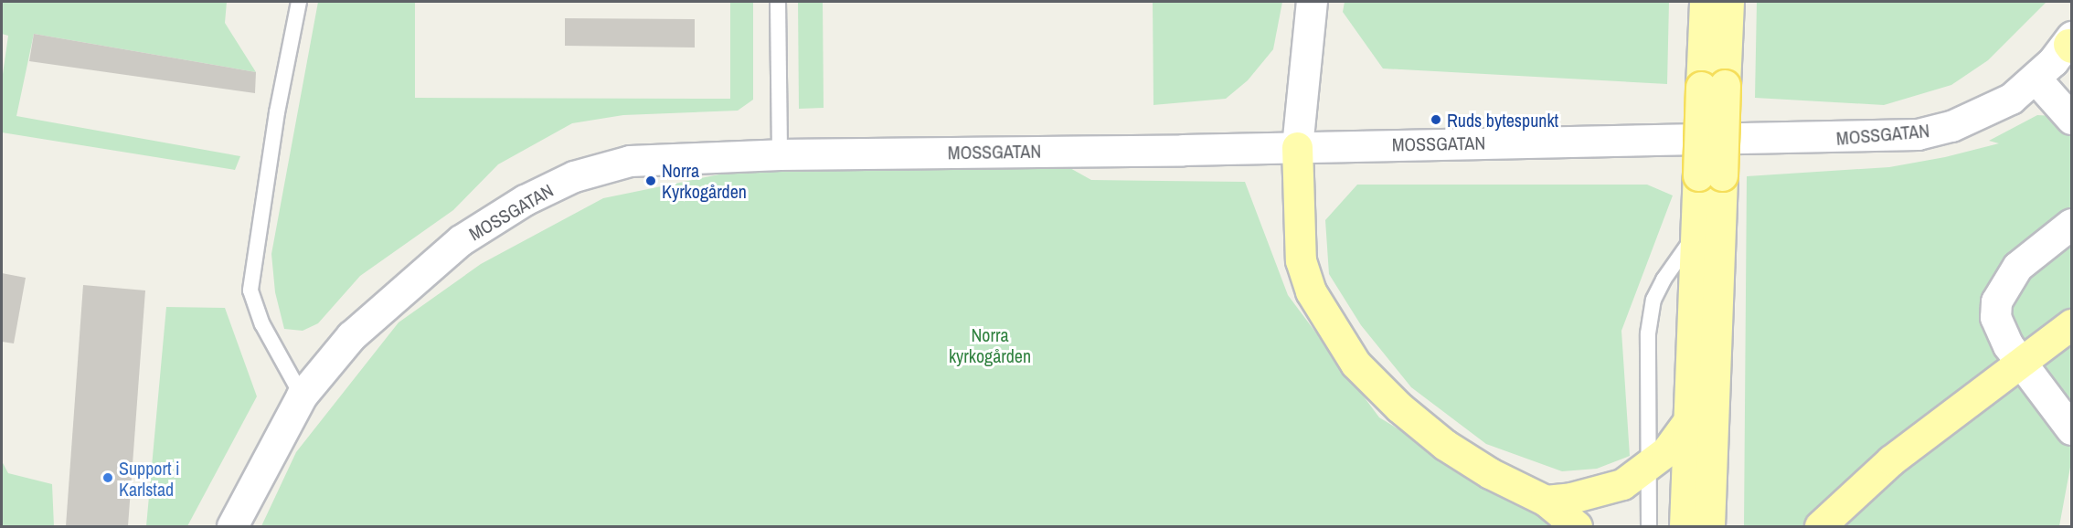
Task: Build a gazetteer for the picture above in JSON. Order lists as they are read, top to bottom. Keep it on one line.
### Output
{"streets":{"street":["MOSSGATAN"]},"parks":["Norra kyrkogården"],"places":["Ruds bytespunkt","Norra Kyrkogården","Support i Karlstad"]}
